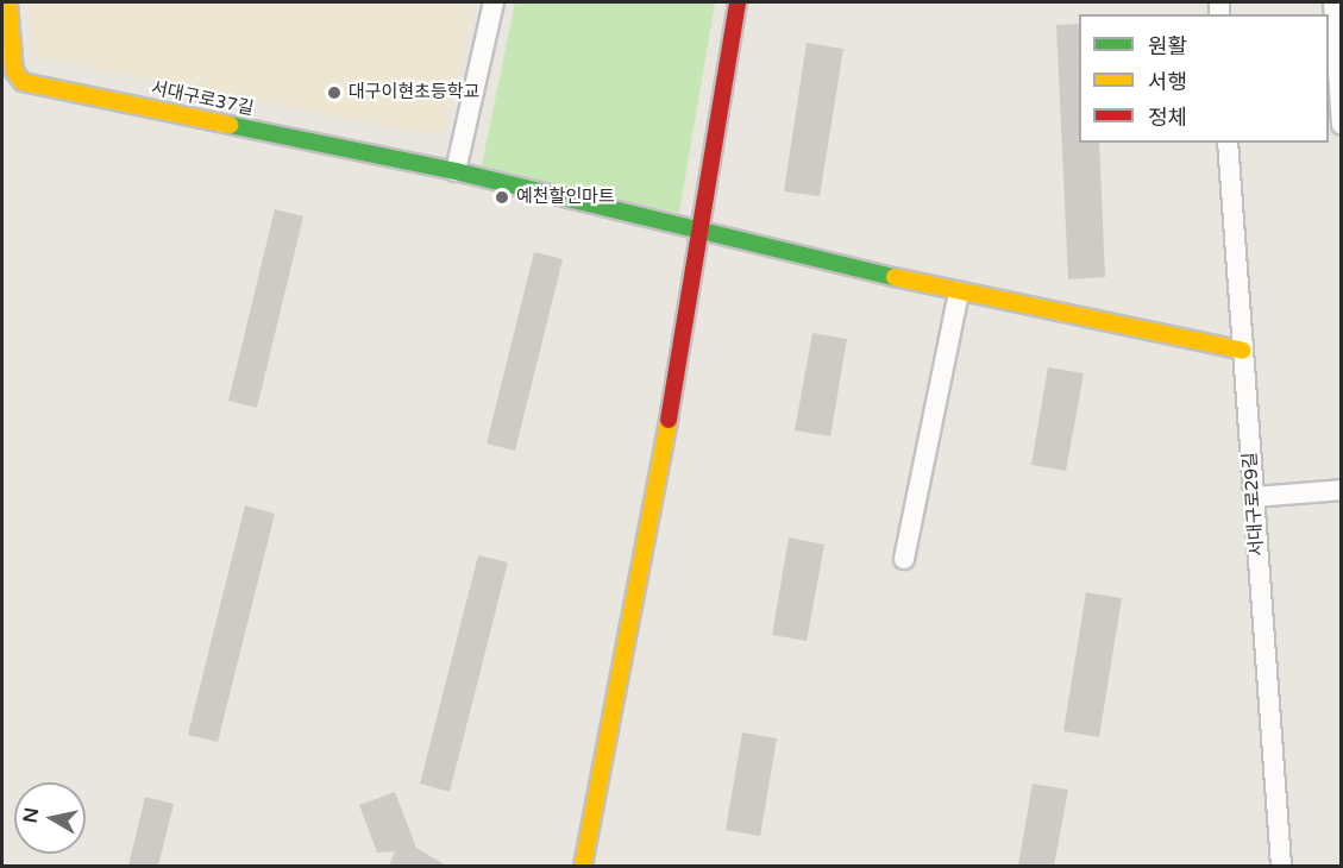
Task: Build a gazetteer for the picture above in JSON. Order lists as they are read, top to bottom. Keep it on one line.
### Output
{"streets":{"street":["서대구로37길","서대구로29길"]},"crossings":[["서대구로37길","서대구로29길"]],"places":["대구이현초등학교","예천할인마트"],"legend":["원활","서행","정체"],"north":"left"}
